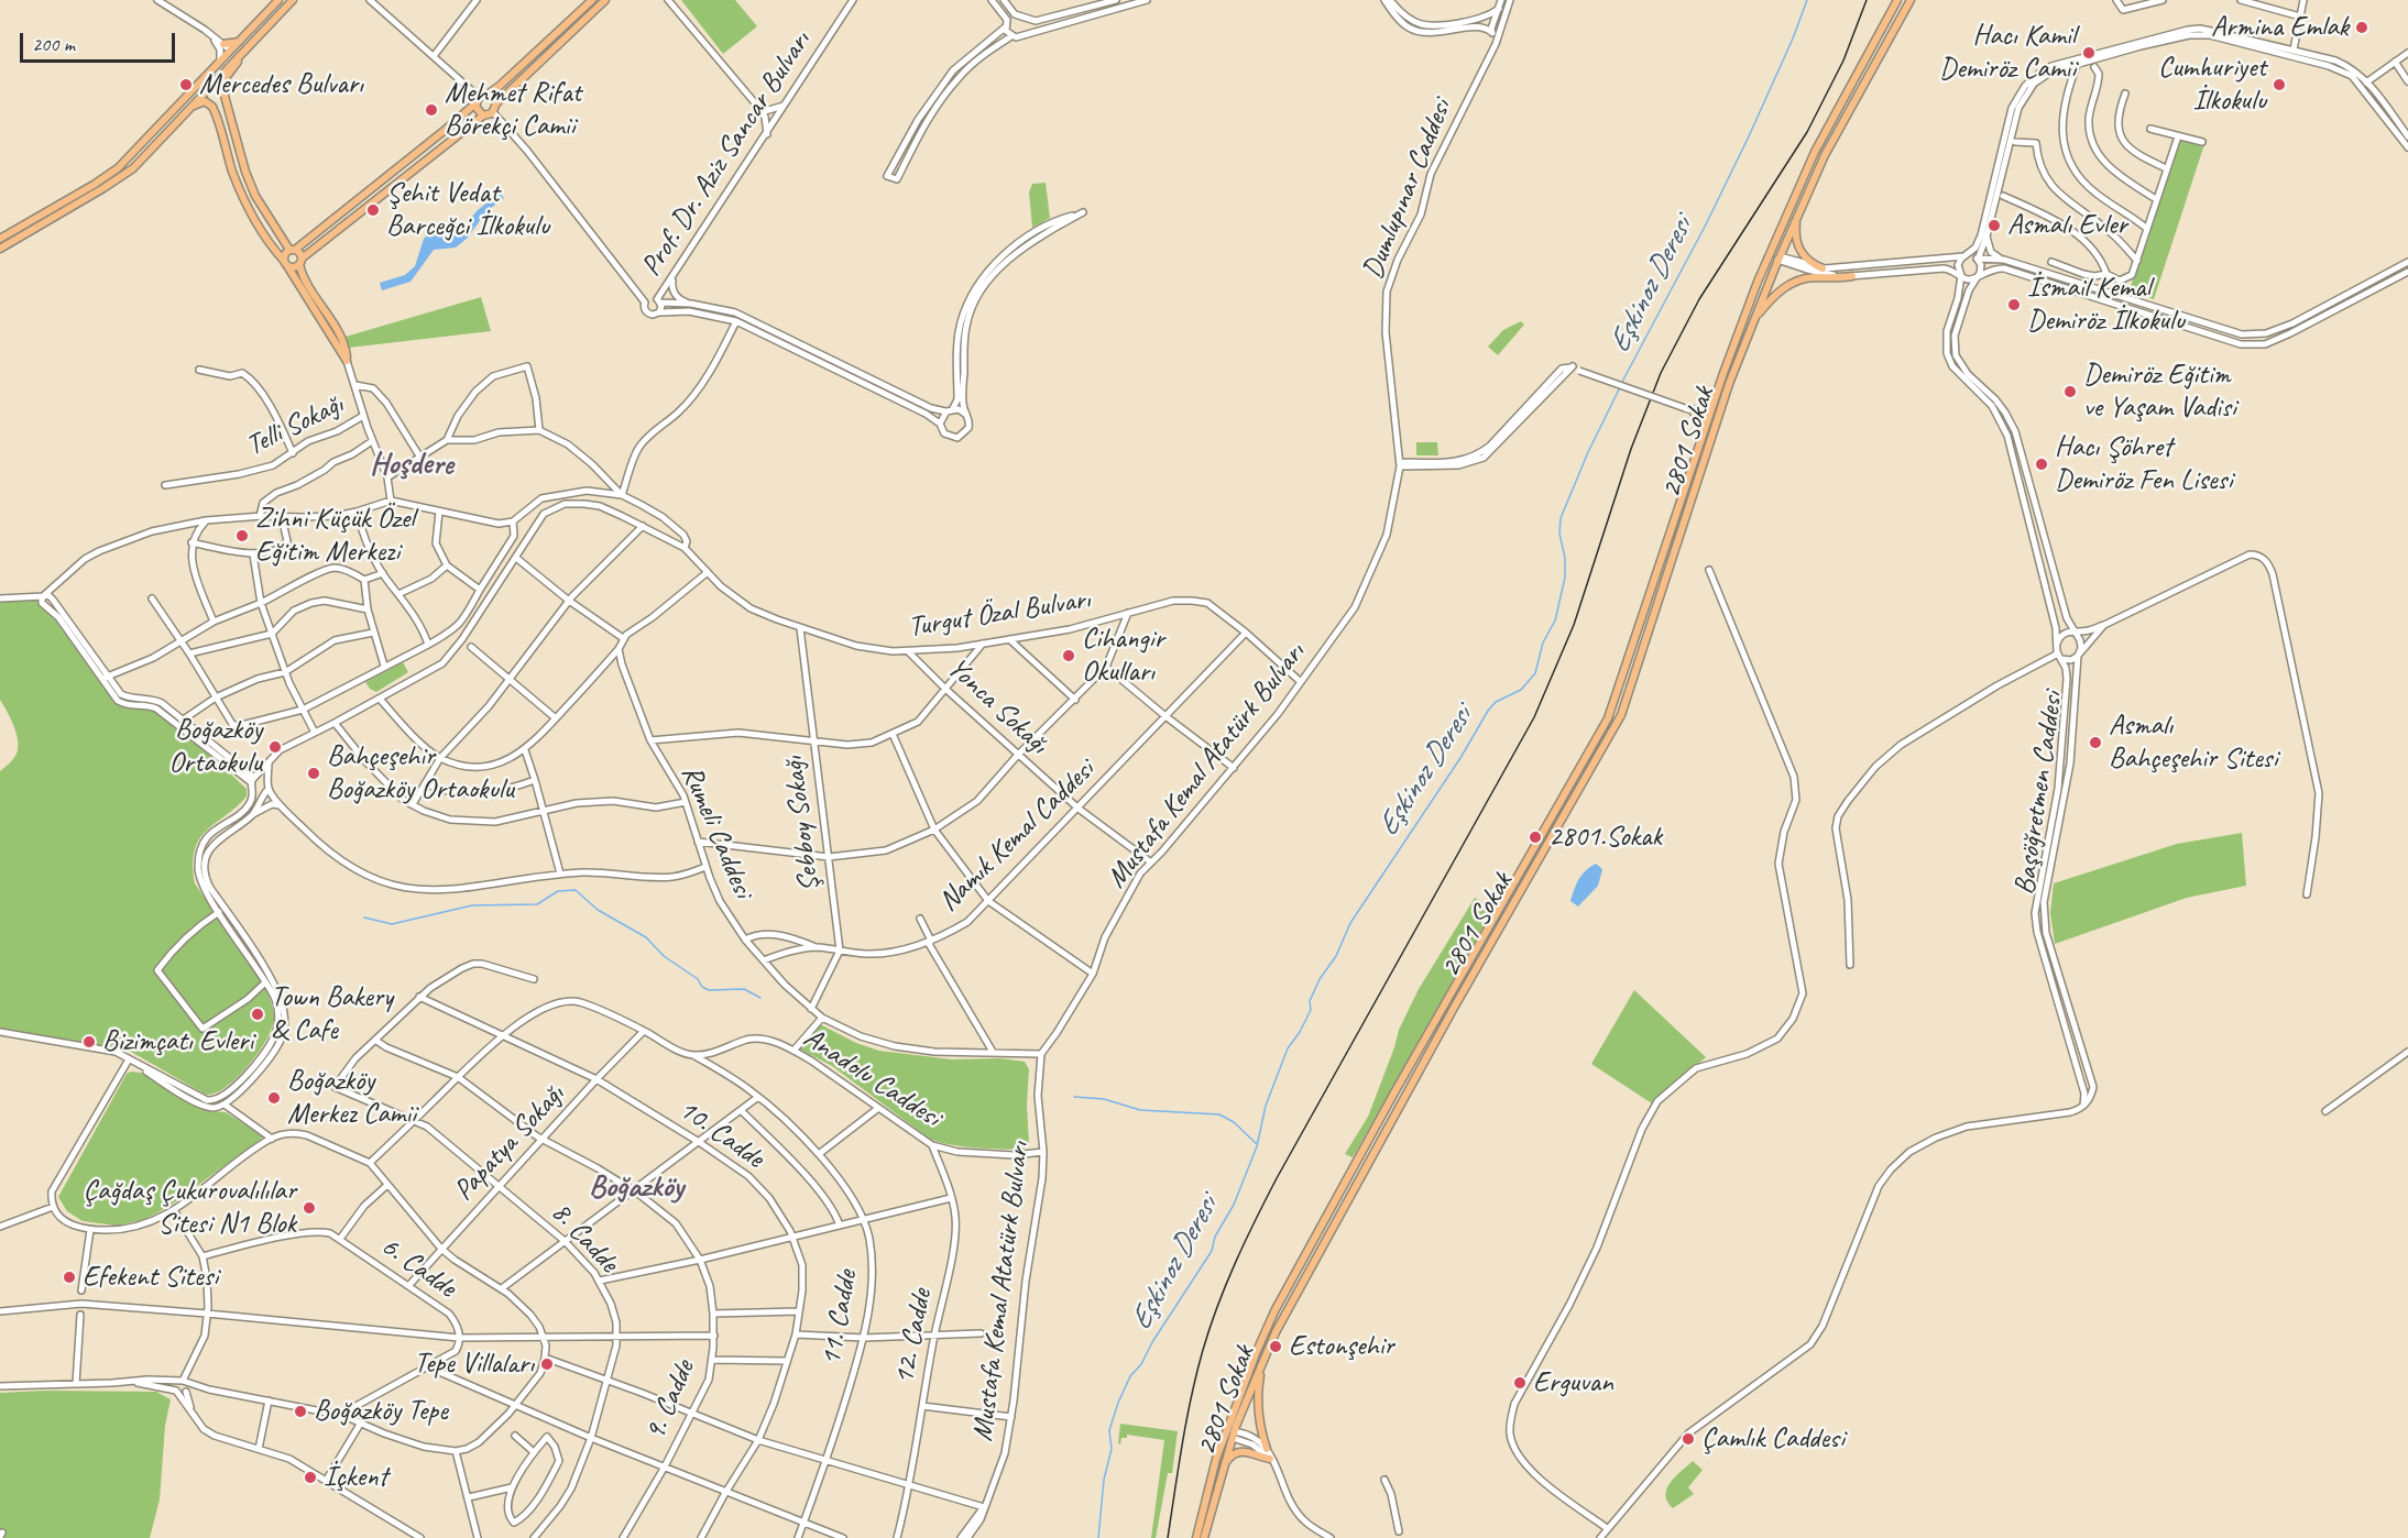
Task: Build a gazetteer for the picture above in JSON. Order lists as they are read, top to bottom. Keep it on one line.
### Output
{"streets":{"main road":["2801 Sokak"],"street":["Prof. Dr. Aziz Sancar Bulvarı","Dumlupınar Caddesi","Telli Sokağı","Turgut Özal Bulvarı","Yonca Sokağı","Mustafa Kemal Atatürk Bulvarı","Başöğretmen Caddesi","Şebboy Sokağı","Rumeli Caddesi","Namık Kemal Caddesi","Anadolu Caddesi","10. Cadde","Papatya Sokağı","8. Cadde","6. Cadde","11. Cadde","12. Cadde","9. Cadde"]},"crossings":[["Dumlupınar Caddesi","Mustafa Kemal Atatürk Bulvarı"],["Turgut Özal Bulvarı","Yonca Sokağı"],["Turgut Özal Bulvarı","Mustafa Kemal Atatürk Bulvarı"],["Turgut Özal Bulvarı","Şebboy Sokağı"],["Turgut Özal Bulvarı","Namık Kemal Caddesi"],["Yonca Sokağı","Mustafa Kemal Atatürk Bulvarı"],["Yonca Sokağı","Namık Kemal Caddesi"],["Mustafa Kemal Atatürk Bulvarı","Rumeli Caddesi"],["Mustafa Kemal Atatürk Bulvarı","Anadolu Caddesi"],["Şebboy Sokağı","Namık Kemal Caddesi"],["Rumeli Caddesi","Namık Kemal Caddesi"],["Anadolu Caddesi","11. Cadde"],["Anadolu Caddesi","12. Cadde"],["10. Cadde","Papatya Sokağı"],["Papatya Sokağı","8. Cadde"],["Papatya Sokağı","6. Cadde"],["Papatya Sokağı","9. Cadde"],["8. Cadde","9. Cadde"]],"districts":["Hoşdere","Boğazköy"],"water":["Eşkinoz Deresi"],"places":["Armina Emlak","Hacı Kamil Demiröz Camii","Mercedes Bulvarı","Cumhuriyet İlkokulu","Mehmet Rifat Börekçi Camii","Şehit Vedat Barceğci İlkokulu","Asmalı Evler","İsmail Kemal Demiröz İlkokulu","Demiröz Eğitim ve Yaşam Vadisi","Hacı Şöhret Demiröz Fen Lisesi","Zihni Küçük Özel Eğitim Merkezi","Cihangir Okulları","Asmalı Bahçeşehir Sitesi","Boğazköy Ortaokulu","Bahçeşehir Boğazköy Ortaokulu","2801.Sokak","Town Bakery & Cafe","Bizimçatı Evleri","Boğazköy Merkez Camii","Çağdaş Çukurovalılılar Sitesi N1 Blok","Efekent Sitesi","Estonşehir","Tepe Villaları","Erguvan","Boğazköy Tepe","Çamlık Caddesi","İçkent"],"scale_bar":"200 m"}
